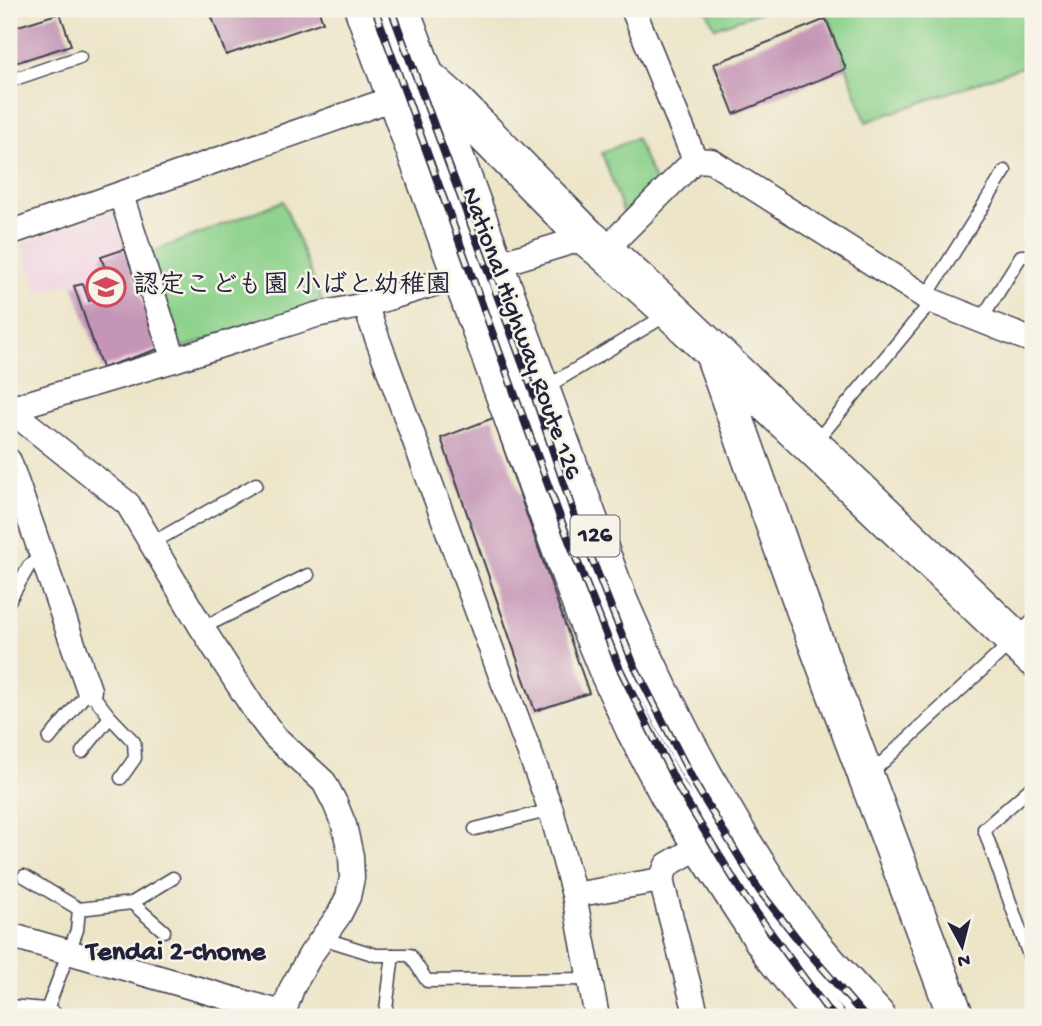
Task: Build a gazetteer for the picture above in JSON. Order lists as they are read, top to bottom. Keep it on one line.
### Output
{"streets":{"highway":["National Highway Route 126","126"]},"districts":["Tendai 2-chome"],"places":{"school or university":["認定こども園 小ばと幼稚園"]},"north":"bottom"}
